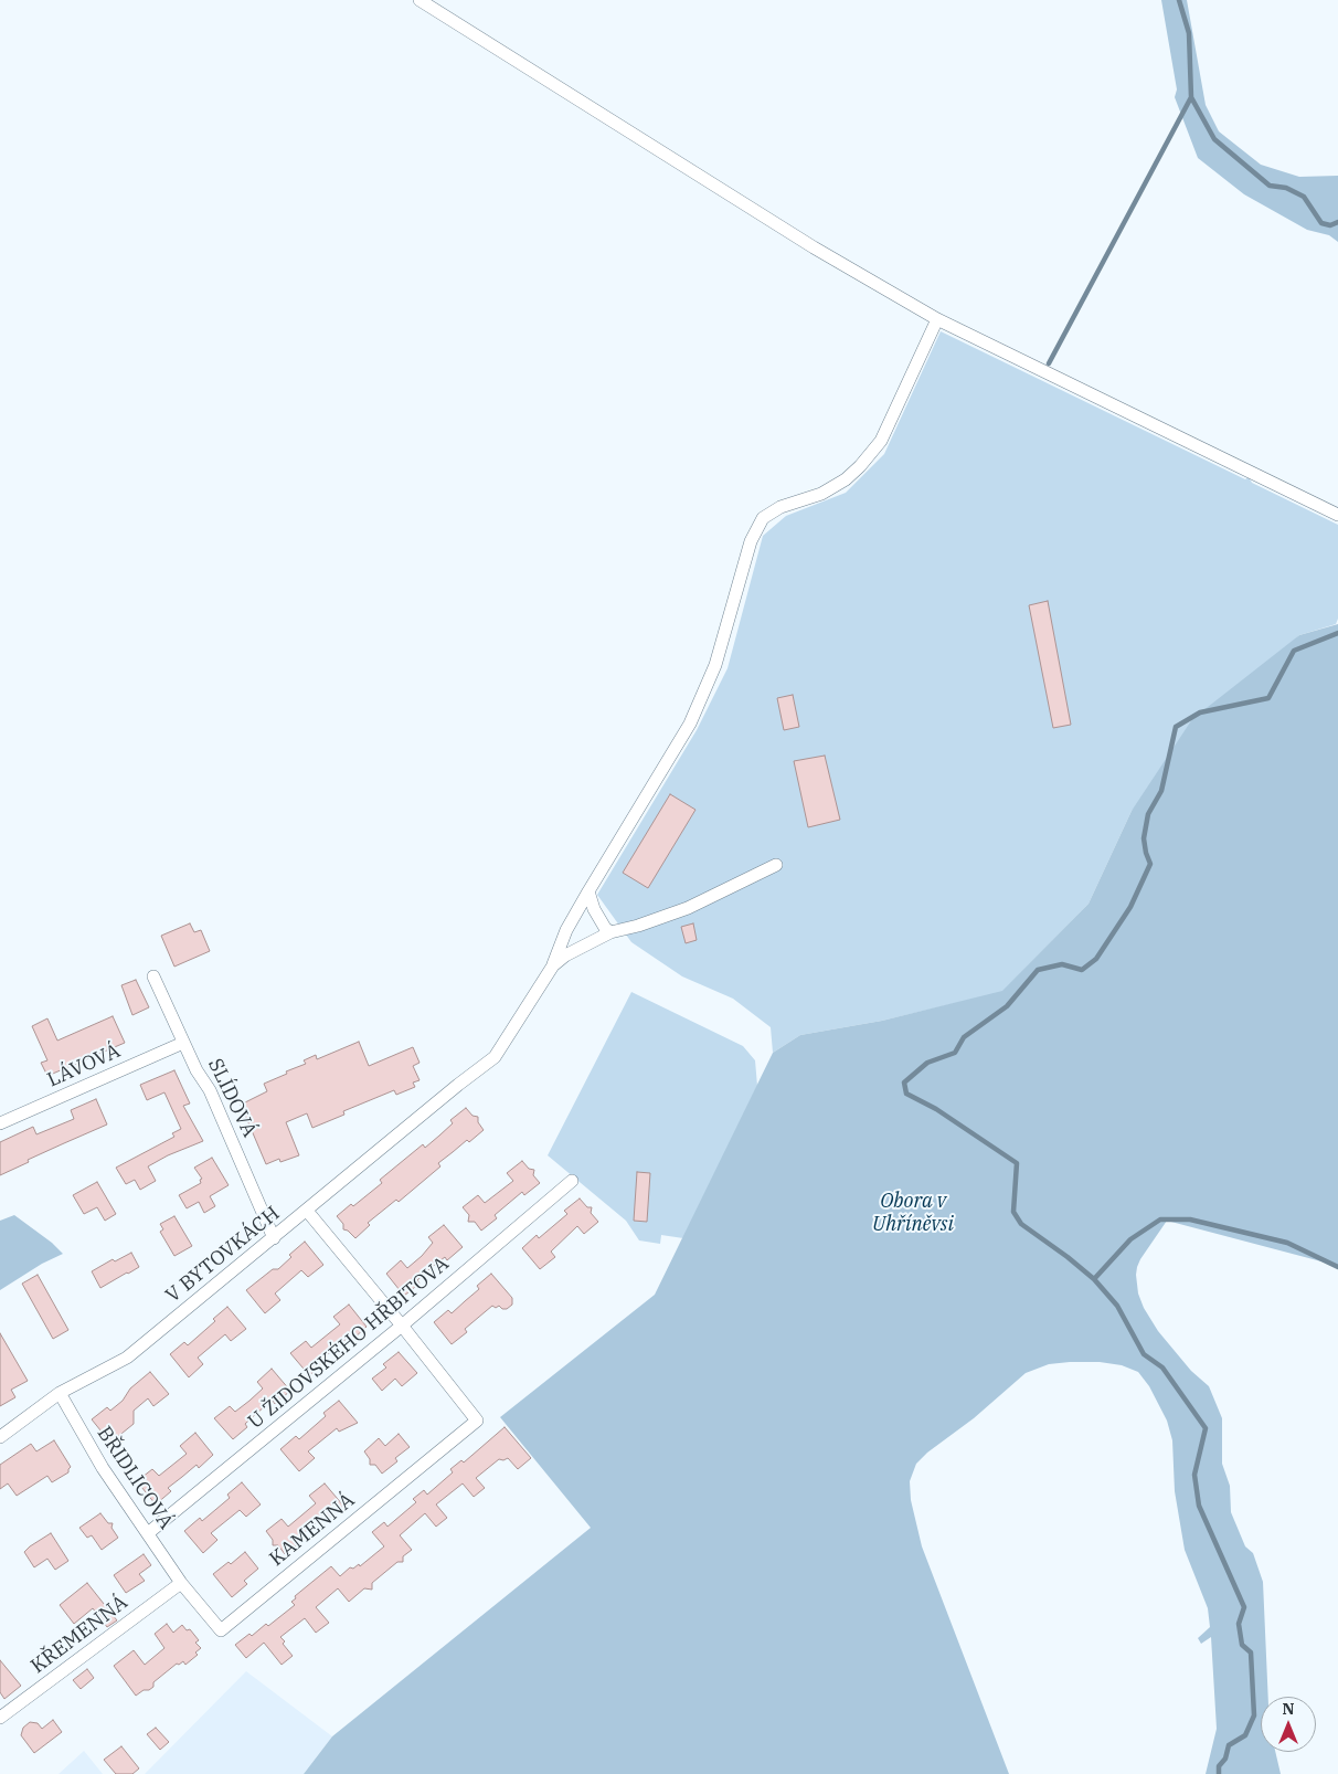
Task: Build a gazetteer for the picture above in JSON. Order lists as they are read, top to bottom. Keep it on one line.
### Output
{"streets":{"street":["LÁVOVÁ","SLÍDOVÁ","V BYTOVKÁCH","U ŽIDOVSKÉHO HŘBITOVA","BŘIDLICOVÁ","KAMENNÁ","KŘEMENNÁ"]},"crossings":[["LÁVOVÁ","SLÍDOVÁ"],["SLÍDOVÁ","V BYTOVKÁCH"],["V BYTOVKÁCH","BŘIDLICOVÁ"],["U ŽIDOVSKÉHO HŘBITOVA","BŘIDLICOVÁ"],["U ŽIDOVSKÉHO HŘBITOVA","KAMENNÁ"],["BŘIDLICOVÁ","KAMENNÁ"],["BŘIDLICOVÁ","KŘEMENNÁ"],["KAMENNÁ","KŘEMENNÁ"]],"parks":["Obora v Uhříněvsi"],"north":"top"}
